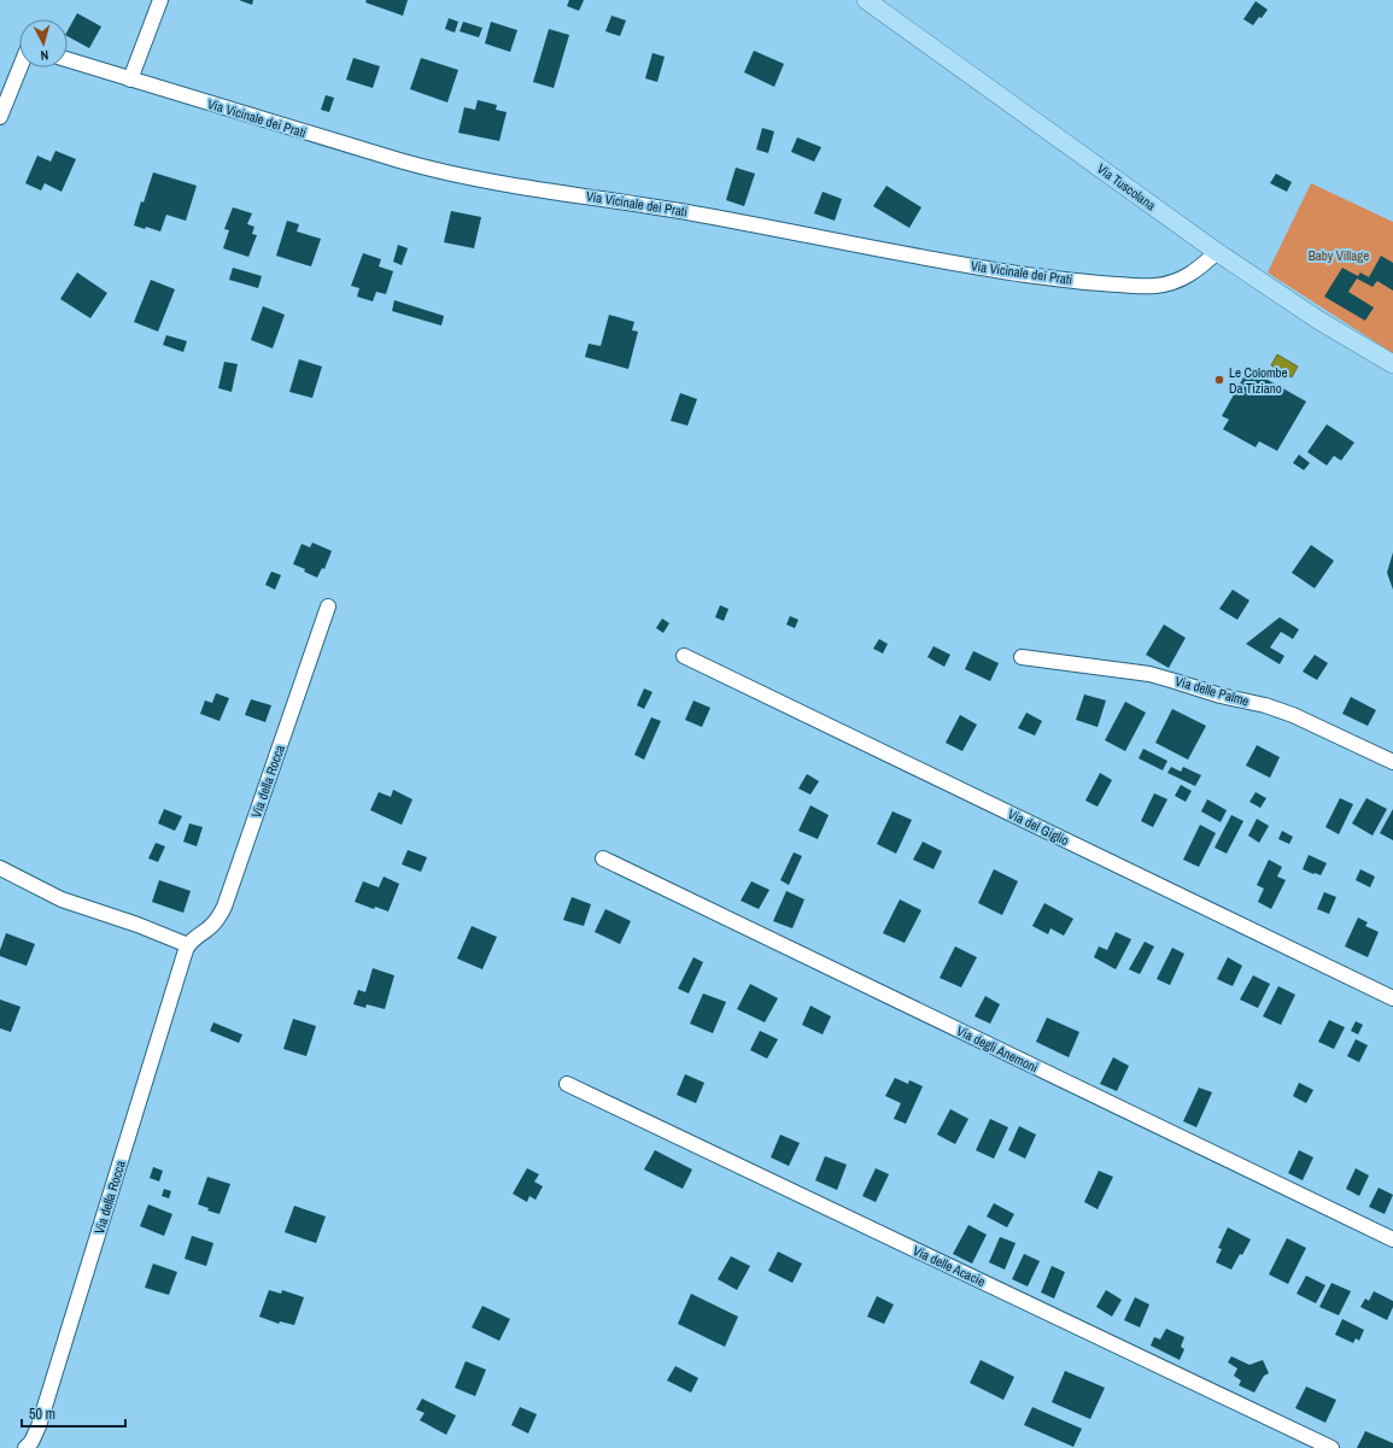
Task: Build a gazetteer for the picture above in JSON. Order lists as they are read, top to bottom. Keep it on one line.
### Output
{"streets":{"main road":["Via Tuscolana"],"street":["Via Vicinale dei Prati","Via delle Palme","Via della Rocca","Via del Giglio","Via degli Anemoni","Via delle Acacie"]},"crossings":[["Via Vicinale dei Prati","Via Tuscolana"]],"parks":["Baby Village"],"places":["Le Colombe Da Tiziano"],"scale_bar":"50 m","north":"bottom"}
